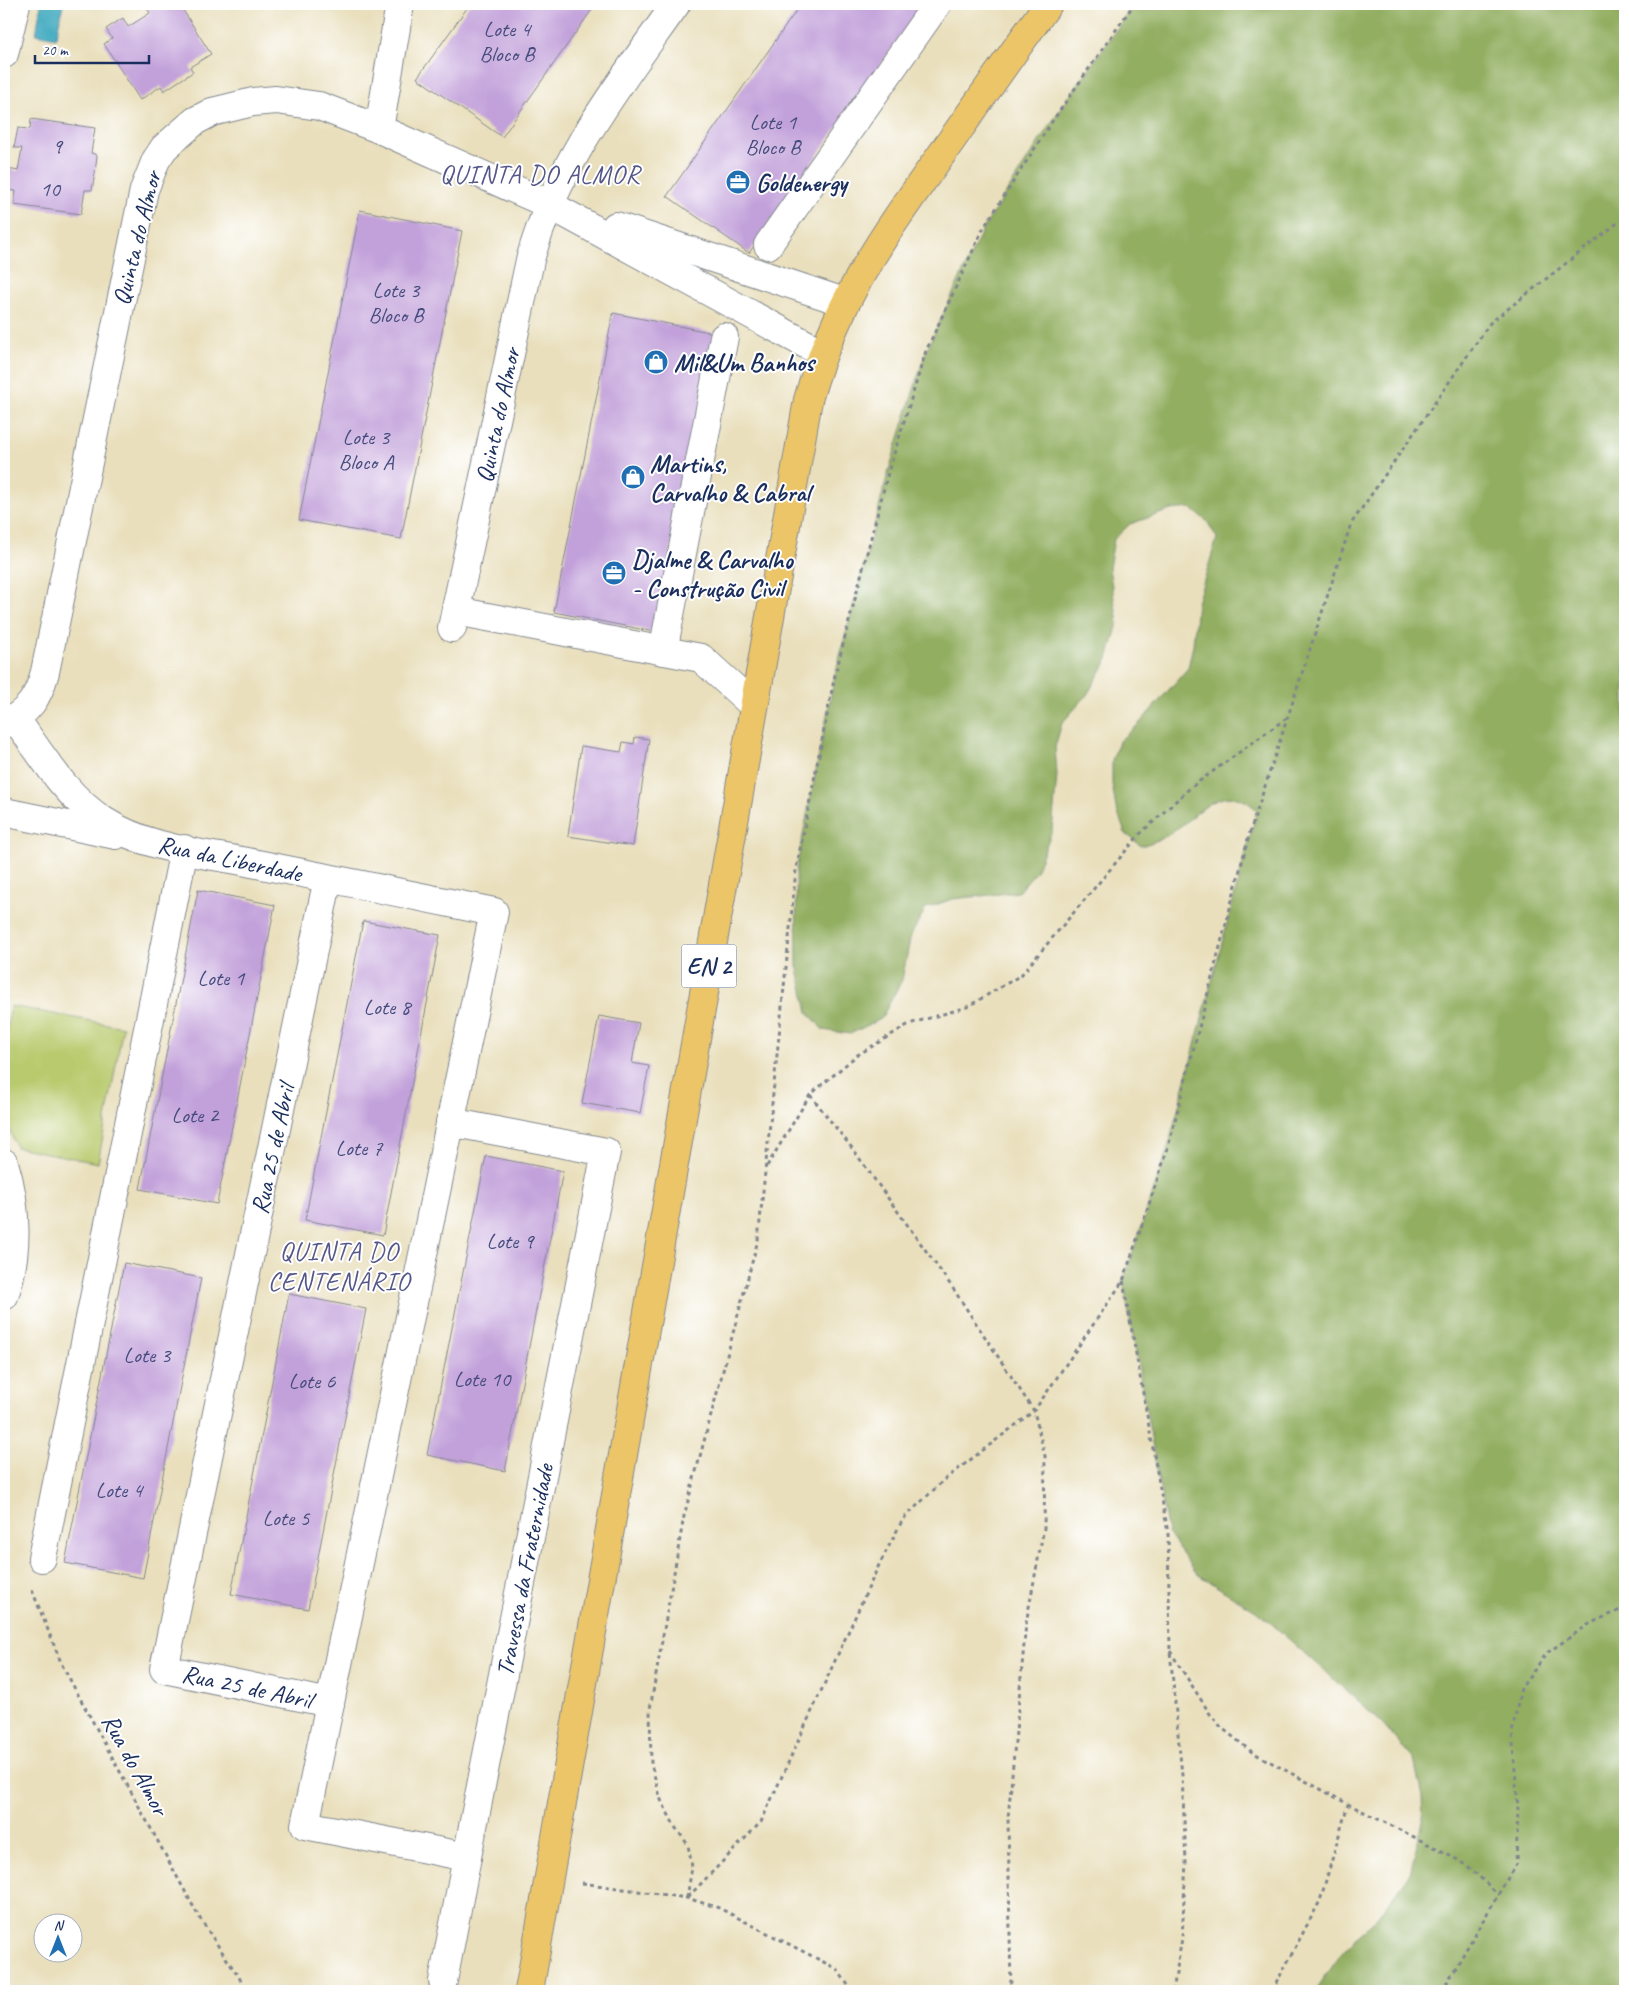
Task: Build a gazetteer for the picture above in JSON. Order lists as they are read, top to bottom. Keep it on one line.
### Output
{"streets":{"main road":["EN 2"],"street":["Quinta do Almor","Rua da Liberdade","Rua 25 de Abril","Travessa da Fraternidade"],"path":["Rua do Almor"]},"crossings":[["Quinta do Almor","Rua da Liberdade"],["Rua da Liberdade","Rua 25 de Abril"],["Rua 25 de Abril","Travessa da Fraternidade"]],"districts":["QUINTA DO ALMOR","QUINTA DO CENTENÁRIO"],"places":{"office":["Goldenergy","Djalme & Carvalho - Construção Civil"],"shop":["Mil&Um Banhos","Martins, Carvalho & Cabral"]},"house_numbers":["Lote 4 Bloco B","Lote 1 Bloco B","9","10","Lote 3 Bloco B","Lote 3 Bloco A","Lote 1","Lote 8","Lote 2","Lote 7","Lote 9","Lote 3","Lote 10","Lote 6","Lote 4","Lote 5"],"scale_bar":"20 m","north":"top"}
